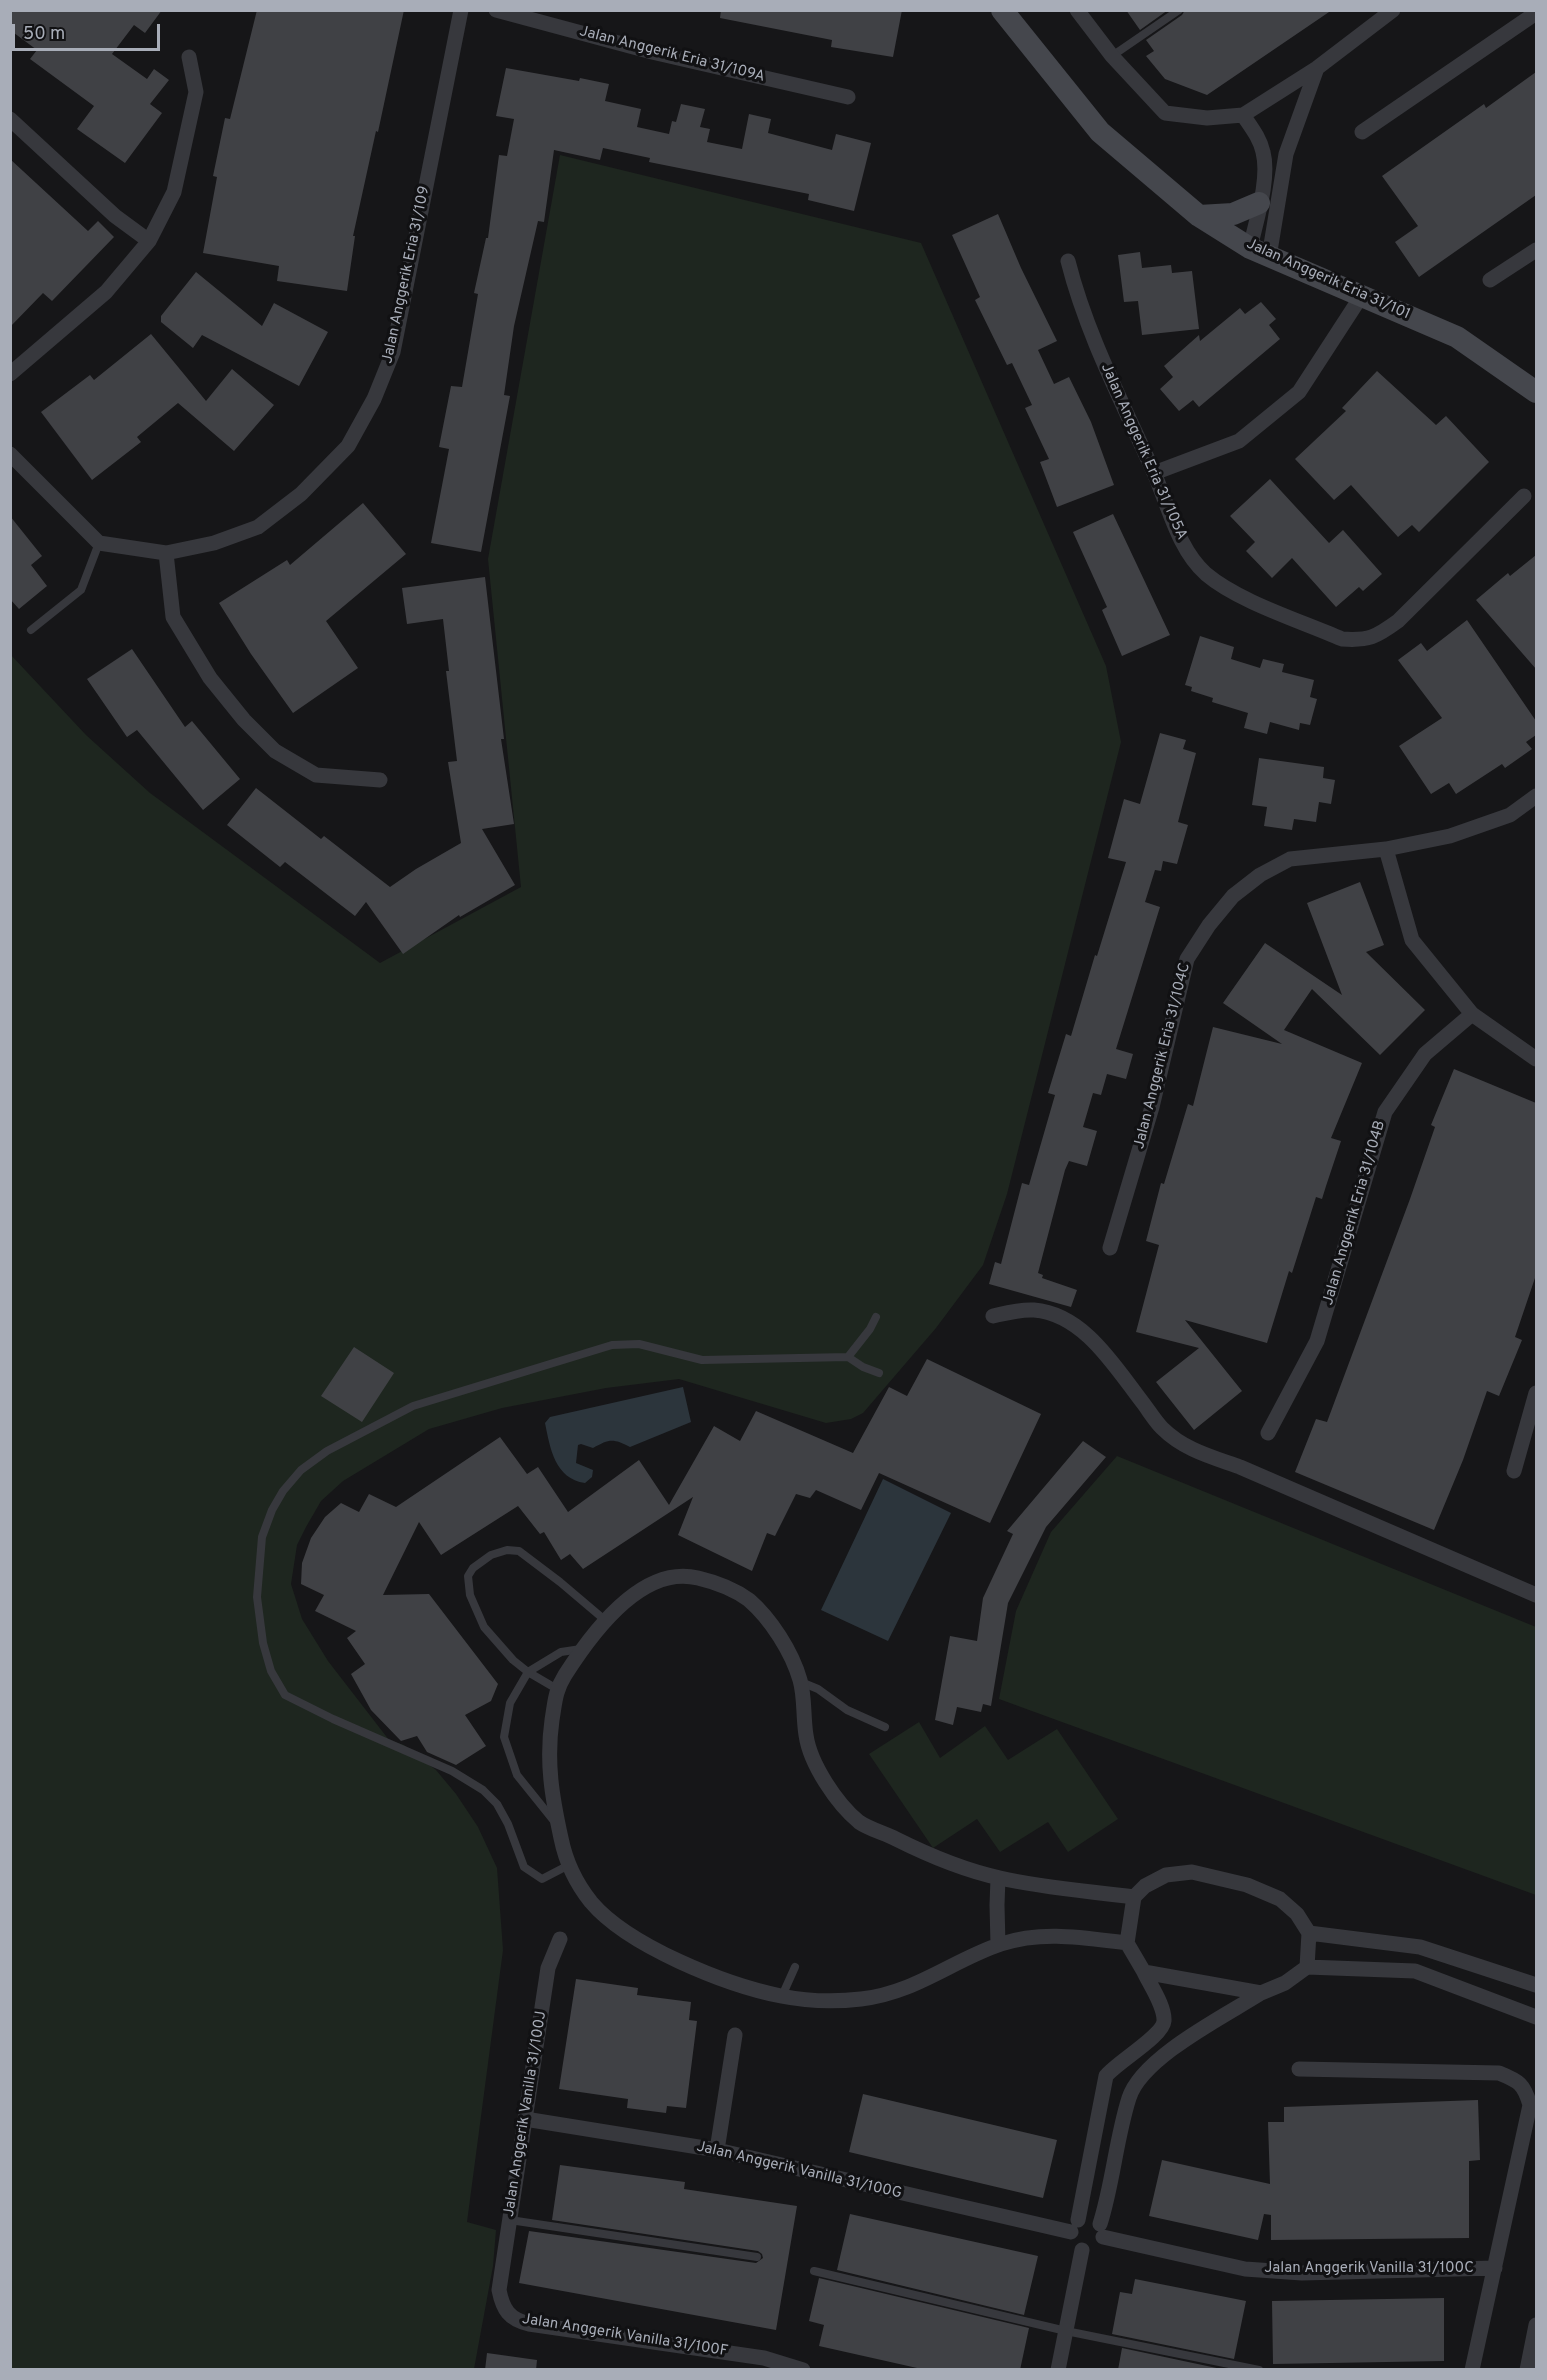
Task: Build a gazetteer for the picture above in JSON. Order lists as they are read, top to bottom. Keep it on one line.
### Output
{"streets":{"street":["Jalan Anggerik Eria 31/109A","Jalan Anggerik Eria 31/109","Jalan Anggerik Eria 31/101","Jalan Anggerik Eria 31/105A","Jalan Anggerik Eria 31/104C","Jalan Anggerik Eria 31/104B","Jalan Anggerik Vanilla 31/100J","Jalan Anggerik Vanilla 31/100G","Jalan Anggerik Vanilla 31/100C","Jalan Anggerik Vanilla 31/100F"]},"crossings":[["Jalan Anggerik Vanilla 31/100J","Jalan Anggerik Vanilla 31/100G"],["Jalan Anggerik Vanilla 31/100J","Jalan Anggerik Vanilla 31/100F"],["Jalan Anggerik Vanilla 31/100G","Jalan Anggerik Vanilla 31/100C"]],"scale_bar":"50 m"}
